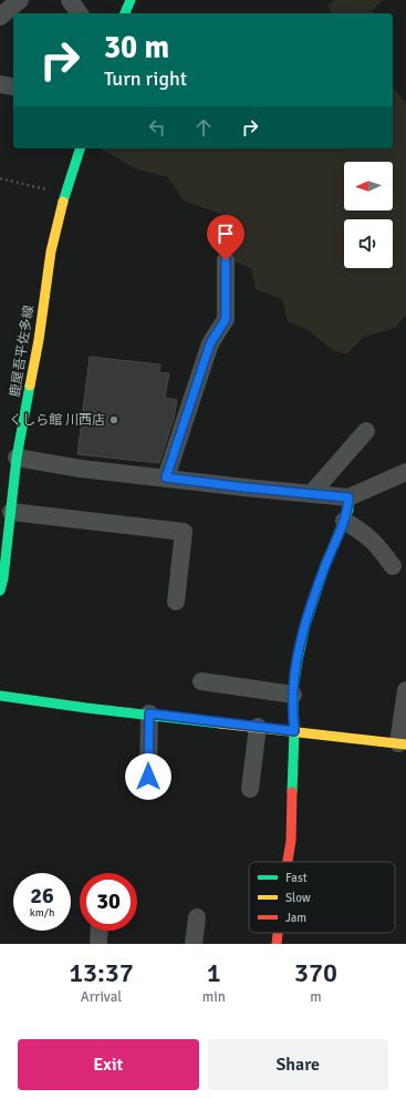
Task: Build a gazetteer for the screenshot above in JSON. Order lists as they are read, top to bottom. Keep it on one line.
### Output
{"streets":{"street":["鹿屋吾平佐多線"]},"places":["くしら館 川西店"],"legend":["Fast","Slow","Jam"],"north":"left","page":{"turn":["30 m","Turn right"],"speed":"26 km/h","limit":"30","eta":["13:37","Arrival","1","min","370","m"],"buttons":["Exit","Share"]}}
